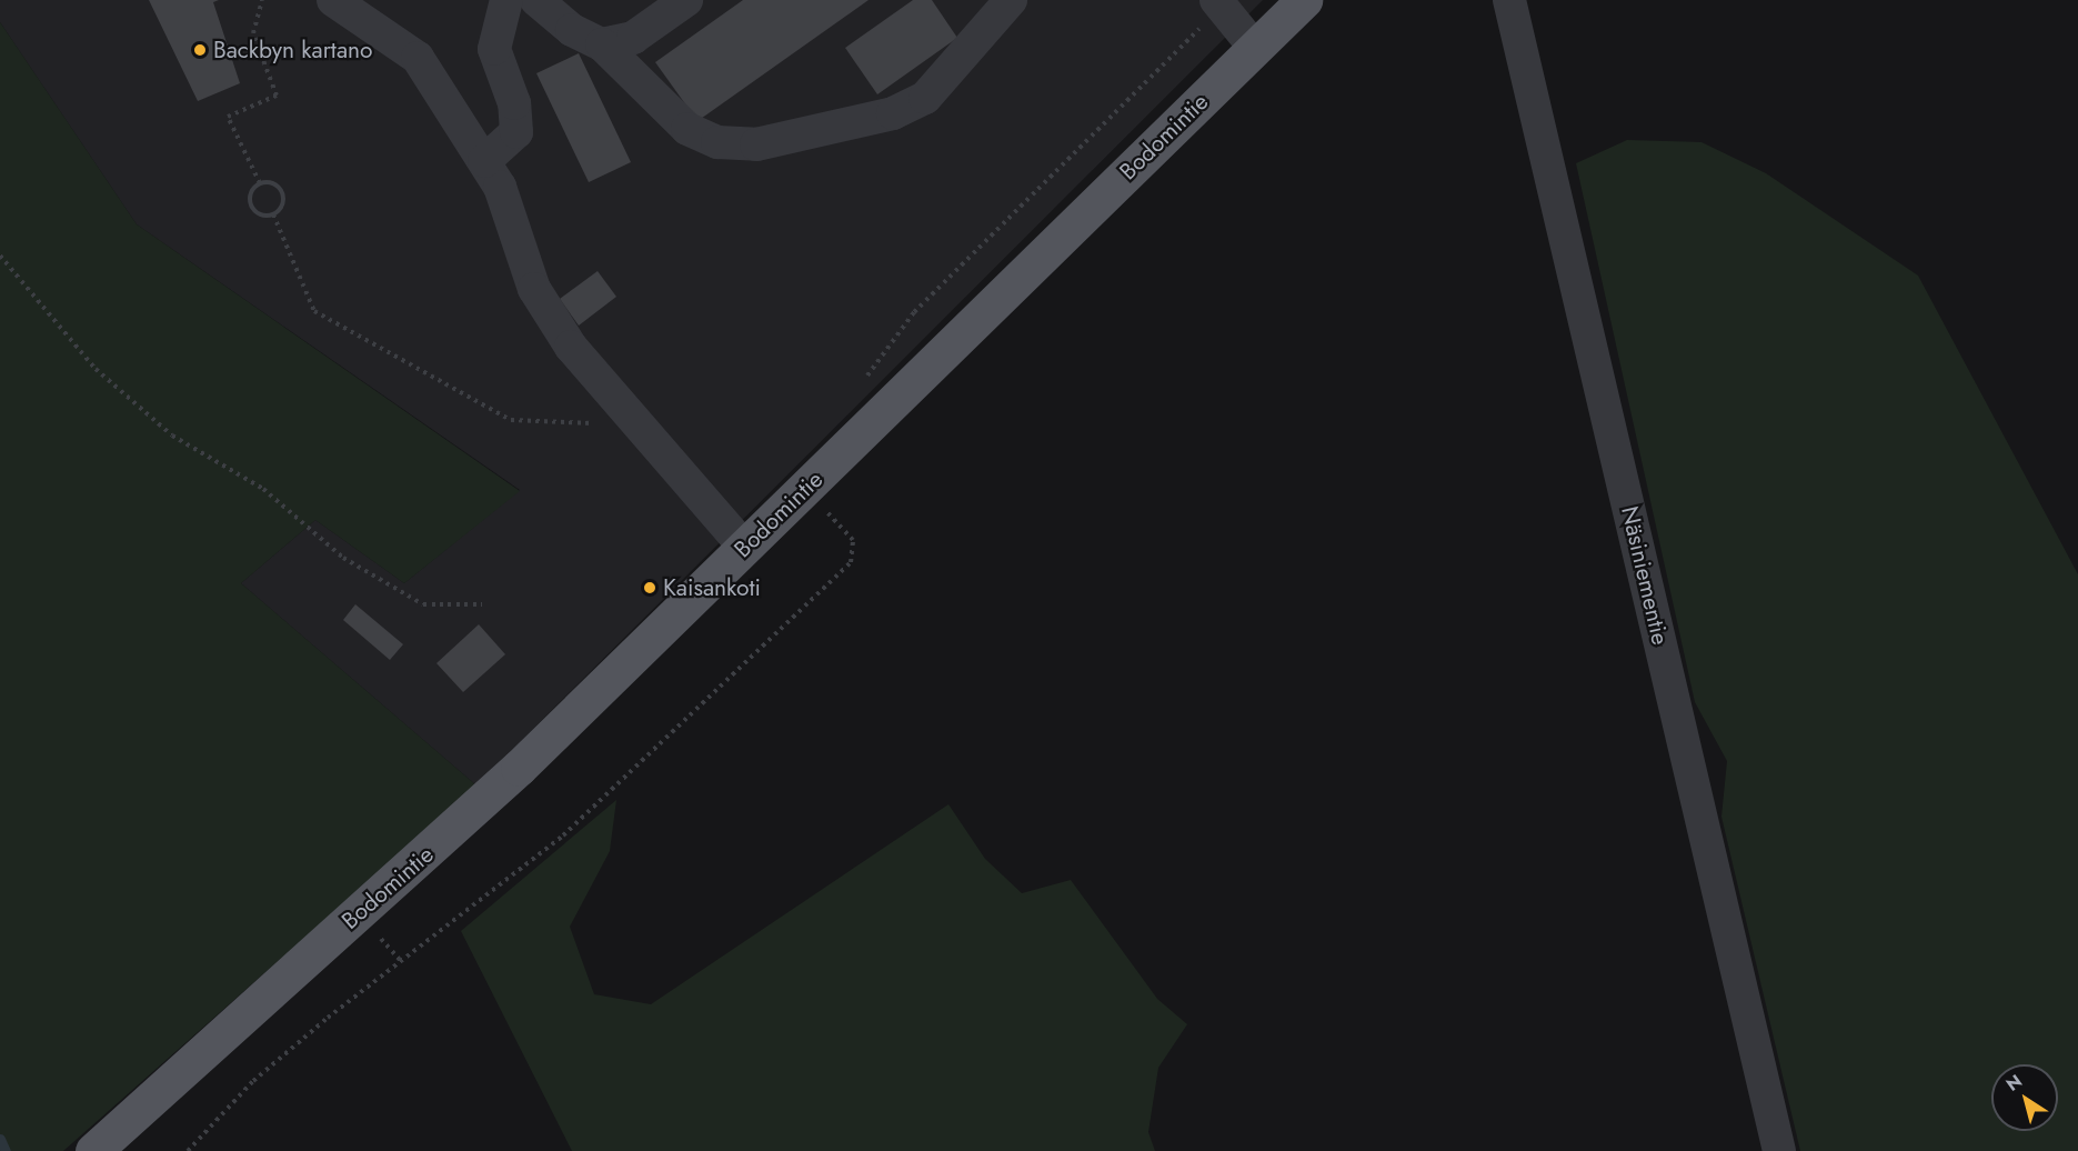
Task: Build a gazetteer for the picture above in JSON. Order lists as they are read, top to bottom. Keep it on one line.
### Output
{"streets":{"main road":["Bodomintie"],"lane":["Näsiniementie"]},"places":["Backbyn kartano","Kaisankoti"],"north":"top left"}
